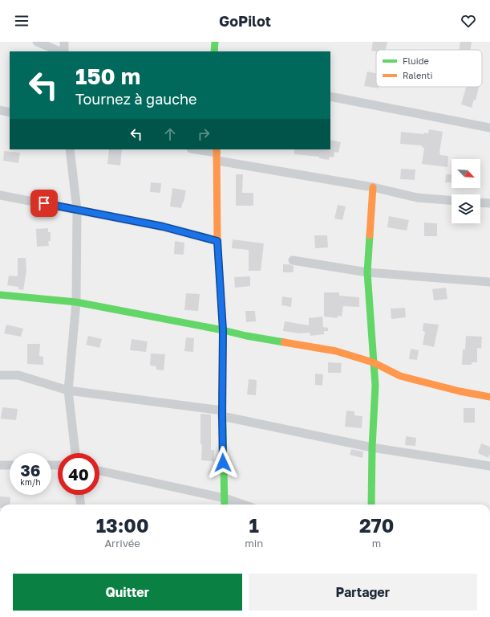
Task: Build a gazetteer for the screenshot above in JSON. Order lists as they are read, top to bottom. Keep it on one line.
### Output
{"legend":["Fluide","Ralenti"],"north":"bottom right","page":{"header":"GoPilot","turn":["150 m","Tournez à gauche"],"speed":"36 km/h","limit":"40","eta":["13:00","Arrivée","1","min","270","m"],"buttons":["Quitter","Partager"]}}
